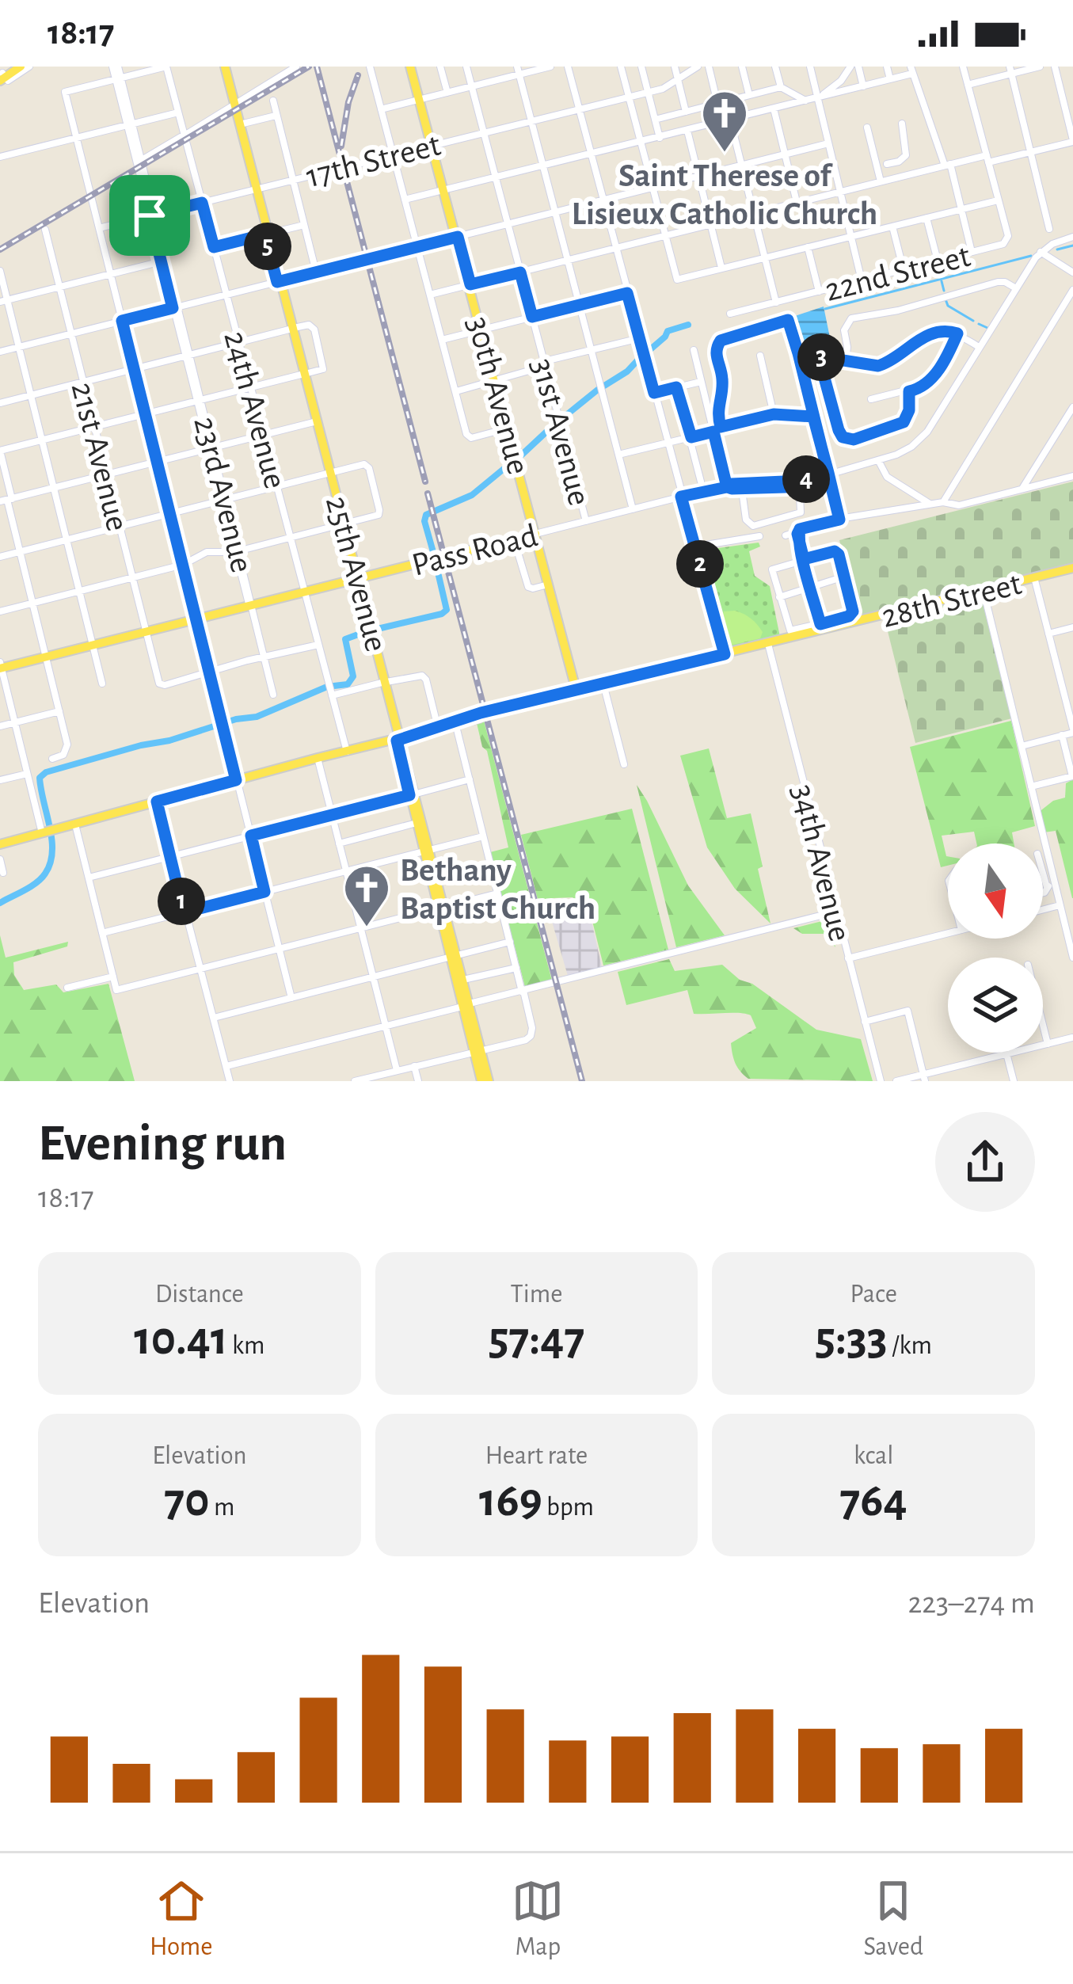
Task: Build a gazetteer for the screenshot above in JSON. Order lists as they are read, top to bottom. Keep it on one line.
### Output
{"streets":{"main road":["30th Avenue","Pass Road","25th Avenue","28th Street"],"street":["17th Street","22nd Street","24th Avenue","31st Avenue","21st Avenue","23rd Avenue","34th Avenue"]},"crossings":[["17th Street","30th Avenue"],["17th Street","24th Avenue"],["17th Street","31st Avenue"],["17th Street","23rd Avenue"],["17th Street","25th Avenue"],["30th Avenue","Pass Road"],["30th Avenue","28th Street"],["24th Avenue","Pass Road"],["24th Avenue","28th Street"],["31st Avenue","Pass Road"],["21st Avenue","Pass Road"],["23rd Avenue","Pass Road"],["Pass Road","25th Avenue"],["25th Avenue","28th Street"],["28th Street","34th Avenue"]],"places":{"church":["Saint Therese of Lisieux Catholic Church","Bethany Baptist Church"]},"north":"bottom","page":{"status":"18:17","pins":["5","3","4","2","1"],"heading":["Evening run","18:17"],"stats":[["Distance","10.41 km"],["Time","57:47"],["Pace","5:33 /km"],["Elevation","70 m"],["Heart rate","169 bpm"],["kcal","764"]],"chart":["Elevation","223–274 m"],"tabs":["Home","Map","Saved"]}}
